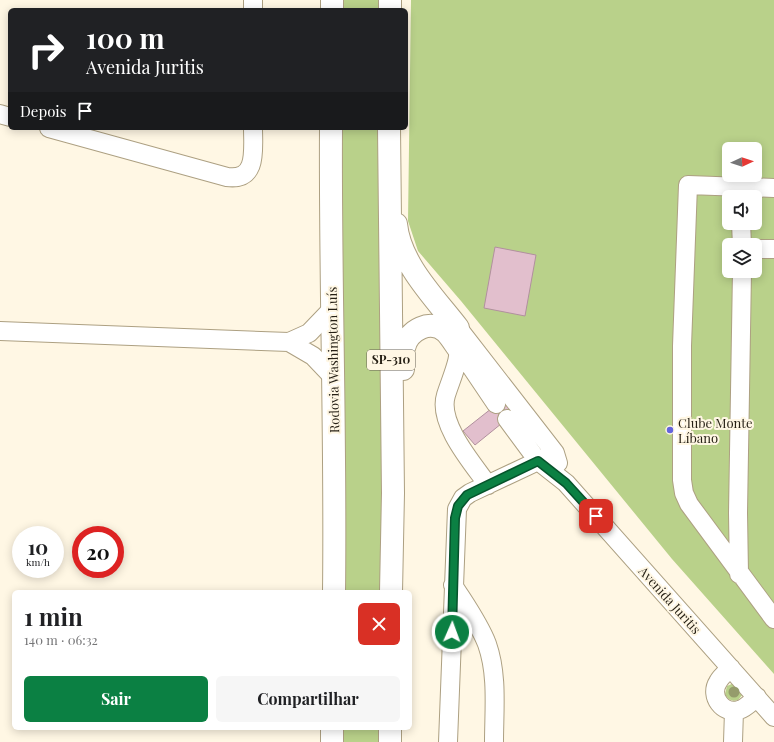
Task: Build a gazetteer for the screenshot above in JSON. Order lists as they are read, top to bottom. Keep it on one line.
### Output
{"streets":{"highway":["Rodovia Washington Luís","SP-310"],"street":["Avenida Juritis"]},"places":["Clube Monte Líbano"],"north":"right","page":{"turn":["100 m","Avenida Juritis"],"then":"Depois","speed":"10 km/h","limit":"20","heading":["1 min","140 m · 06:32"],"buttons":["Sair","Compartilhar"]}}
